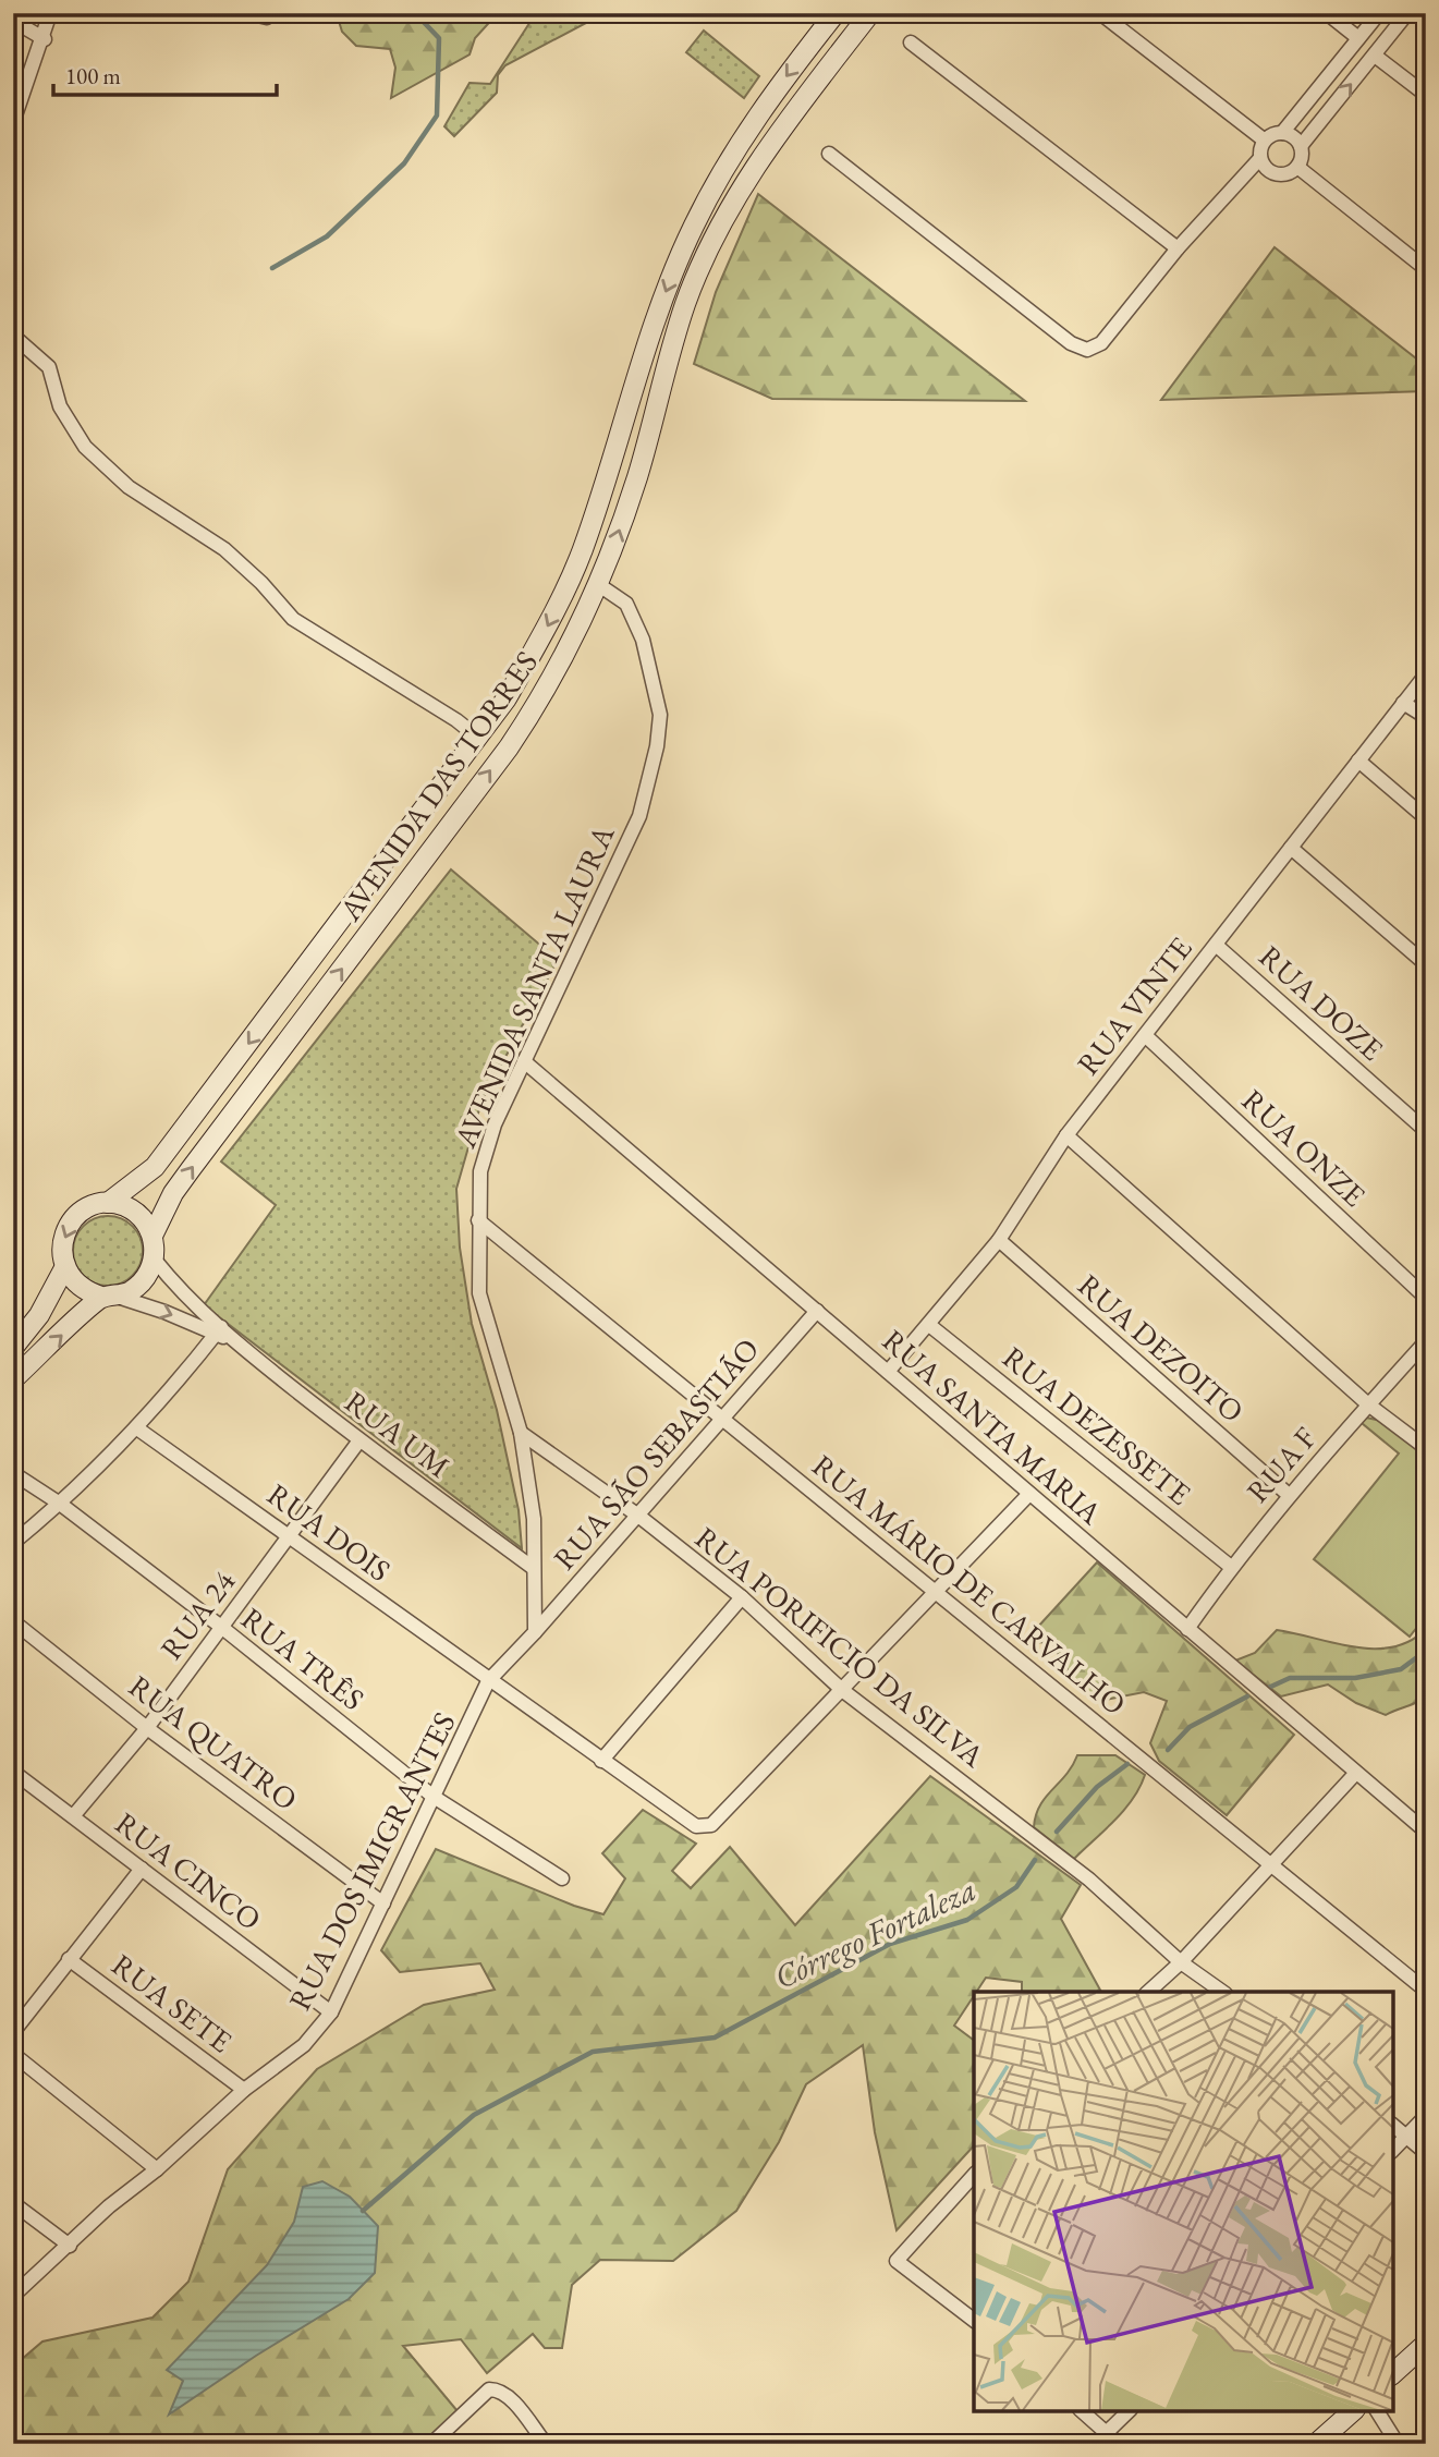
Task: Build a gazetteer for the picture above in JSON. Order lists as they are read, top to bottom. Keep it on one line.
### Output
{"streets":{"main road":["AVENIDA DAS TORRES"],"street":["AVENIDA SANTA LAURA","RUA DOZE","RUA VINTE","RUA ONZE","RUA DEZOITO","RUA DEZESSETE","RUA SANTA MARIA","RUA UM","RUA SÃO SEBASTIÃO","RUA F","RUA DOIS","RUA MÁRIO DE CARVALHO","RUA 24","RUA PORIFICIO DA SILVA","RUA TRÊS","RUA QUATRO","RUA DOS IMIGRANTES","RUA CINCO","RUA SETE"]},"crossings":[["AVENIDA DAS TORRES","AVENIDA SANTA LAURA"],["AVENIDA DAS TORRES","RUA UM"],["AVENIDA SANTA LAURA","RUA SANTA MARIA"],["AVENIDA SANTA LAURA","RUA UM"],["AVENIDA SANTA LAURA","RUA SÃO SEBASTIÃO"],["AVENIDA SANTA LAURA","RUA MÁRIO DE CARVALHO"],["AVENIDA SANTA LAURA","RUA PORIFICIO DA SILVA"],["RUA DOZE","RUA VINTE"],["RUA VINTE","RUA ONZE"],["RUA VINTE","RUA DEZOITO"],["RUA VINTE","RUA DEZESSETE"],["RUA VINTE","RUA SANTA MARIA"],["RUA DEZOITO","RUA F"],["RUA DEZESSETE","RUA F"],["RUA SANTA MARIA","RUA SÃO SEBASTIÃO"],["RUA SANTA MARIA","RUA F"],["RUA UM","RUA 24"],["RUA SÃO SEBASTIÃO","RUA MÁRIO DE CARVALHO"],["RUA SÃO SEBASTIÃO","RUA PORIFICIO DA SILVA"],["RUA DOIS","RUA 24"],["RUA DOIS","RUA PORIFICIO DA SILVA"],["RUA DOIS","RUA DOS IMIGRANTES"],["RUA 24","RUA TRÊS"],["RUA 24","RUA QUATRO"],["RUA 24","RUA CINCO"],["RUA TRÊS","RUA DOS IMIGRANTES"],["RUA QUATRO","RUA DOS IMIGRANTES"],["RUA DOS IMIGRANTES","RUA CINCO"],["RUA DOS IMIGRANTES","RUA SETE"]],"water":["Córrego Fortaleza"],"scale_bar":"100 m"}
